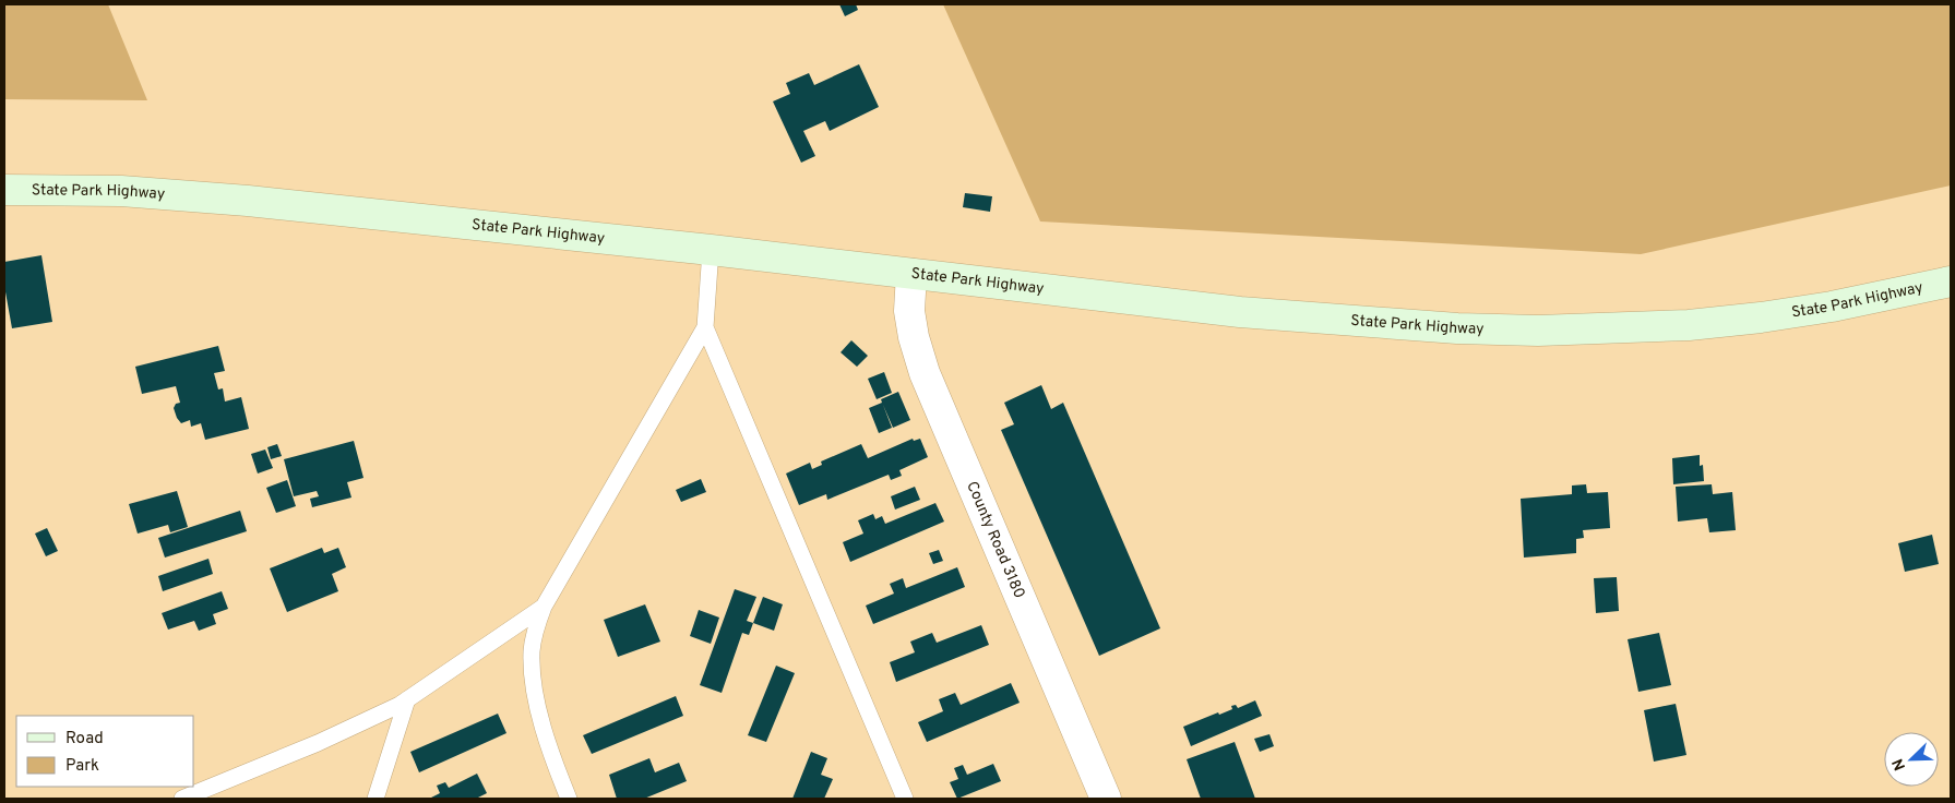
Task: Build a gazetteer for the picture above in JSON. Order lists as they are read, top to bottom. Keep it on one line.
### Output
{"streets":{"main road":["State Park Highway"],"street":["County Road 3180"]},"crossings":[["State Park Highway","County Road 3180"]],"legend":["Road","Park"],"north":"bottom left"}
